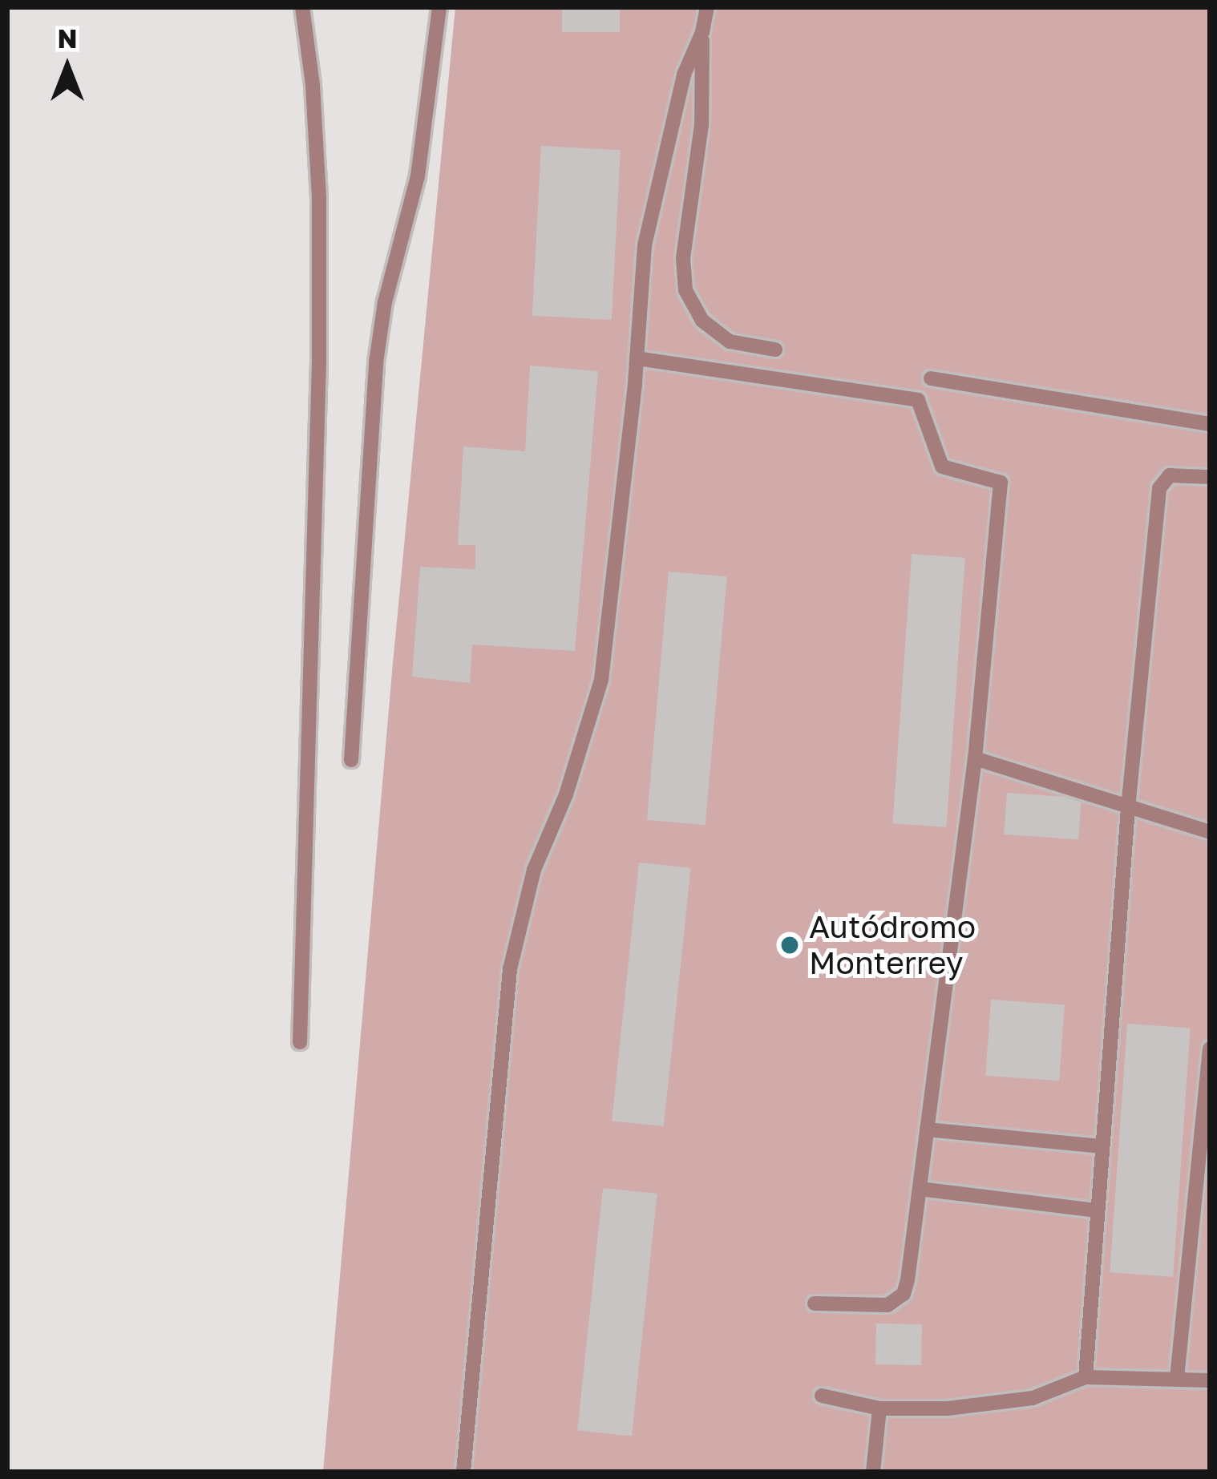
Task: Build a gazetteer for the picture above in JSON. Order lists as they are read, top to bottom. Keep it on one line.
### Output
{"places":["Autódromo Monterrey"],"north":"top"}
